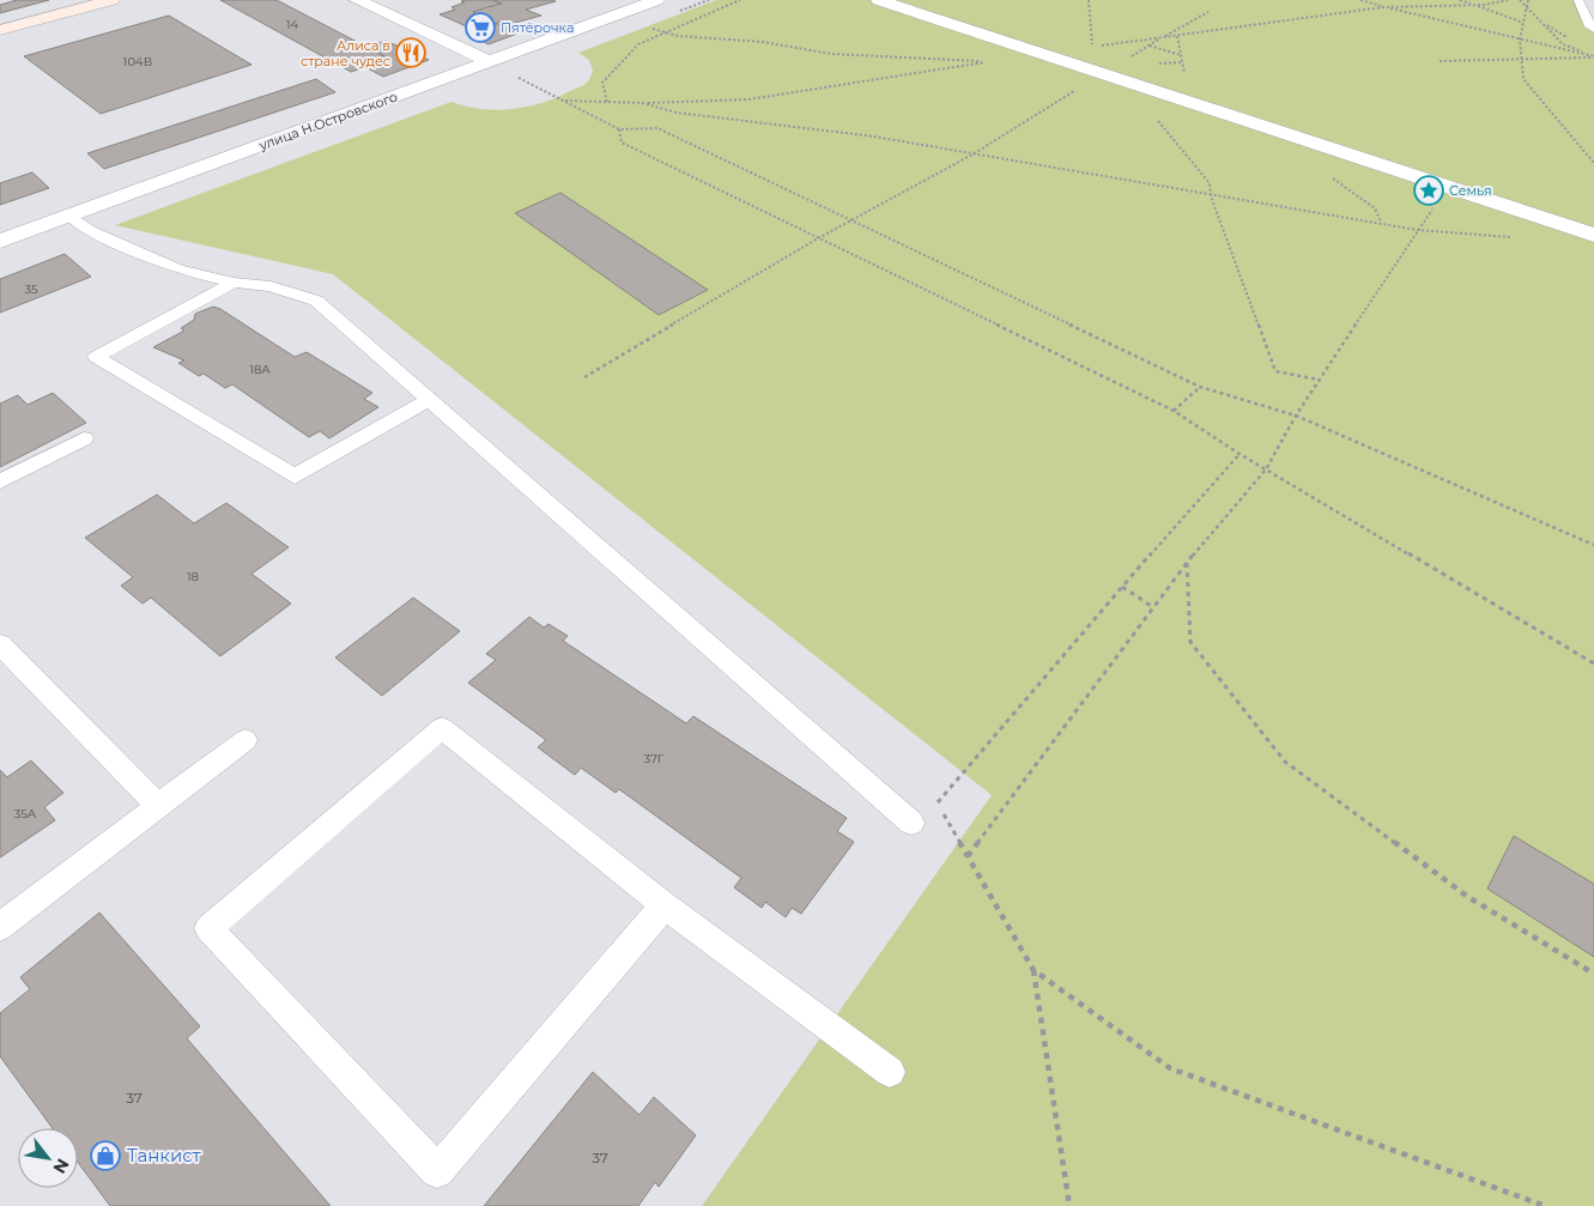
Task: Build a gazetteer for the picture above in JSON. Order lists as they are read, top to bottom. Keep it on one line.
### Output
{"streets":{"street":["улица Н.Островского"]},"places":{"supermarket":["Пятёрочка"],"restaurant":["Алиса в стране чудес"],"place":["Семья"],"shop":["Танкист"]},"house_numbers":["14","104В","35","18А","18","37Г","35А","37","37"],"north":"bottom right"}
